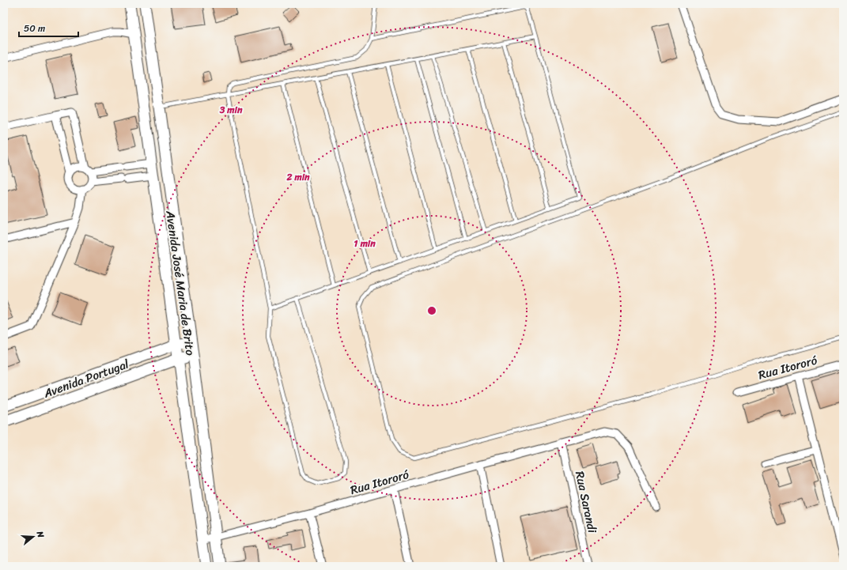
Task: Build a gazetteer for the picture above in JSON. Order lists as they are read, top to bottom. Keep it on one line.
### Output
{"streets":{"main road":["Avenida José Maria de Brito","Avenida Portugal"],"street":["Rua Itororó","Rua Sarandi"]},"crossings":[["Avenida José Maria de Brito","Rua Itororó"],["Avenida José Maria de Brito","Avenida Portugal"],["Rua Itororó","Rua Sarandi"]],"scale_bar":"50 m","north":"right","rings":["3 min","2 min","1 min"]}
